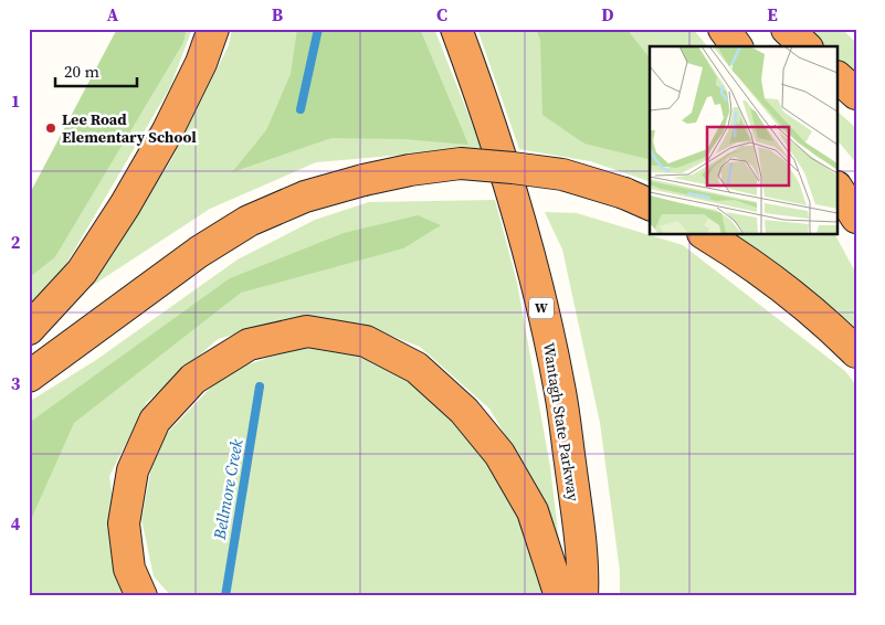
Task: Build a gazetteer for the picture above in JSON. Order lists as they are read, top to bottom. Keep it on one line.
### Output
{"streets":{"highway":["W","Wantagh State Parkway"]},"water":["Bellmore Creek"],"places":["Lee Road Elementary School"],"scale_bar":"20 m","grid":{"columns":["A","B","C","D","E"],"rows":["1","2","3","4"]}}
